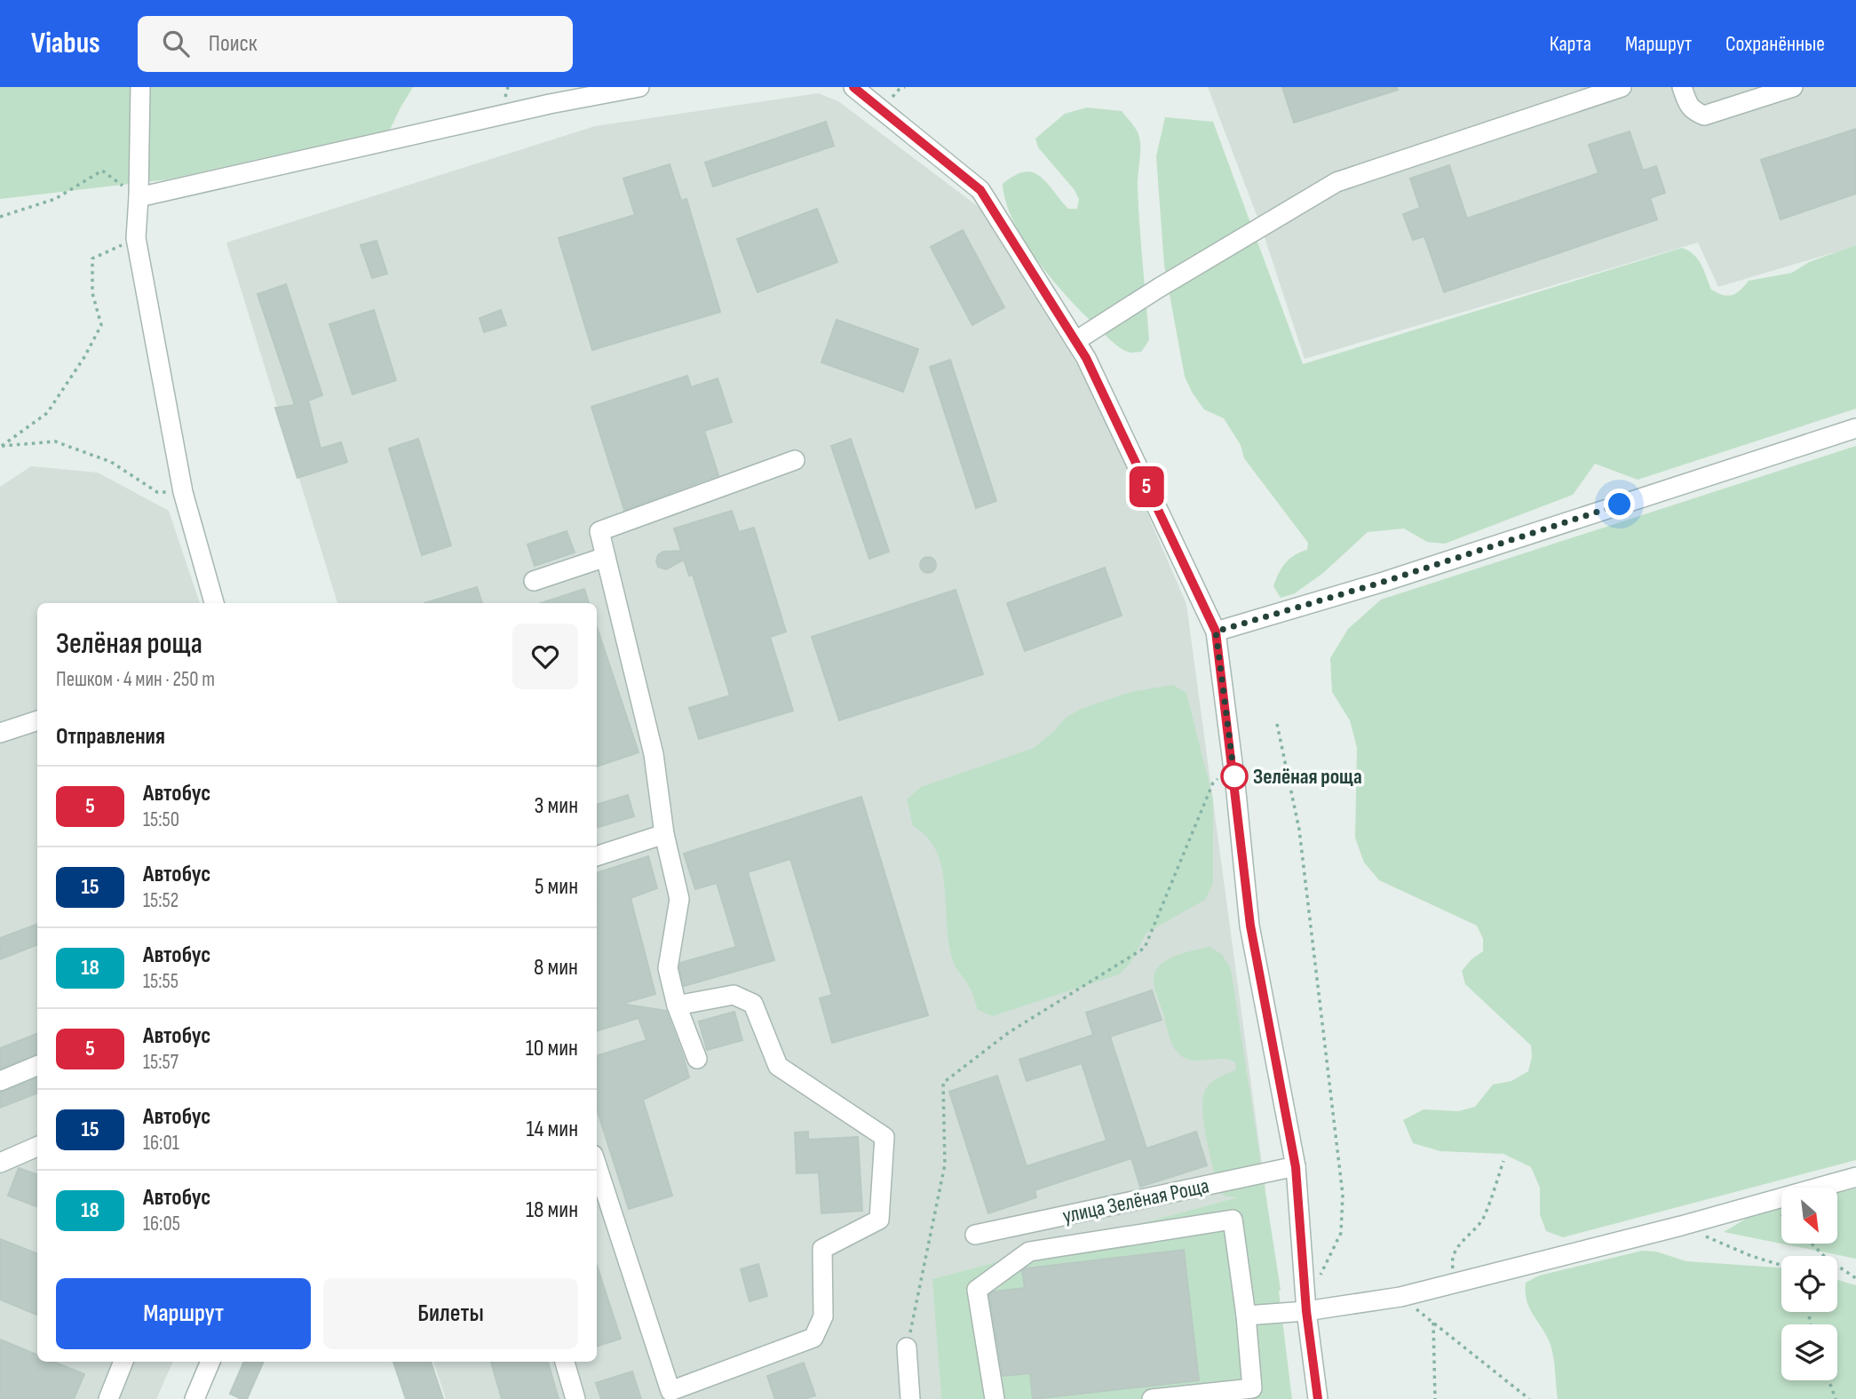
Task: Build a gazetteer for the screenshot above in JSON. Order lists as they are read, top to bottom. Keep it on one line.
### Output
{"streets":{"street":["улица Зелёная Роща"]},"places":["Зелёная роща"],"lines":["bus line 5"],"north":"bottom right","page":{"header":"Viabus","search":"Поиск","nav":["Карта","Маршрут","Сохранённые"],"on_map":"5","heading":[["Зелёная роща","Пешком · 4 мин · 250 m"],"Отправления"],"list":[{"mark":"5","name":"Автобус","note":"15:50","value":"3 мин"},{"mark":"15","name":"Автобус","note":"15:52","value":"5 мин"},{"mark":"18","name":"Автобус","note":"15:55","value":"8 мин"},{"mark":"5","name":"Автобус","note":"15:57","value":"10 мин"},{"mark":"15","name":"Автобус","note":"16:01","value":"14 мин"},{"mark":"18","name":"Автобус","note":"16:05","value":"18 мин"}],"buttons":["Маршрут","Билеты"]}}
